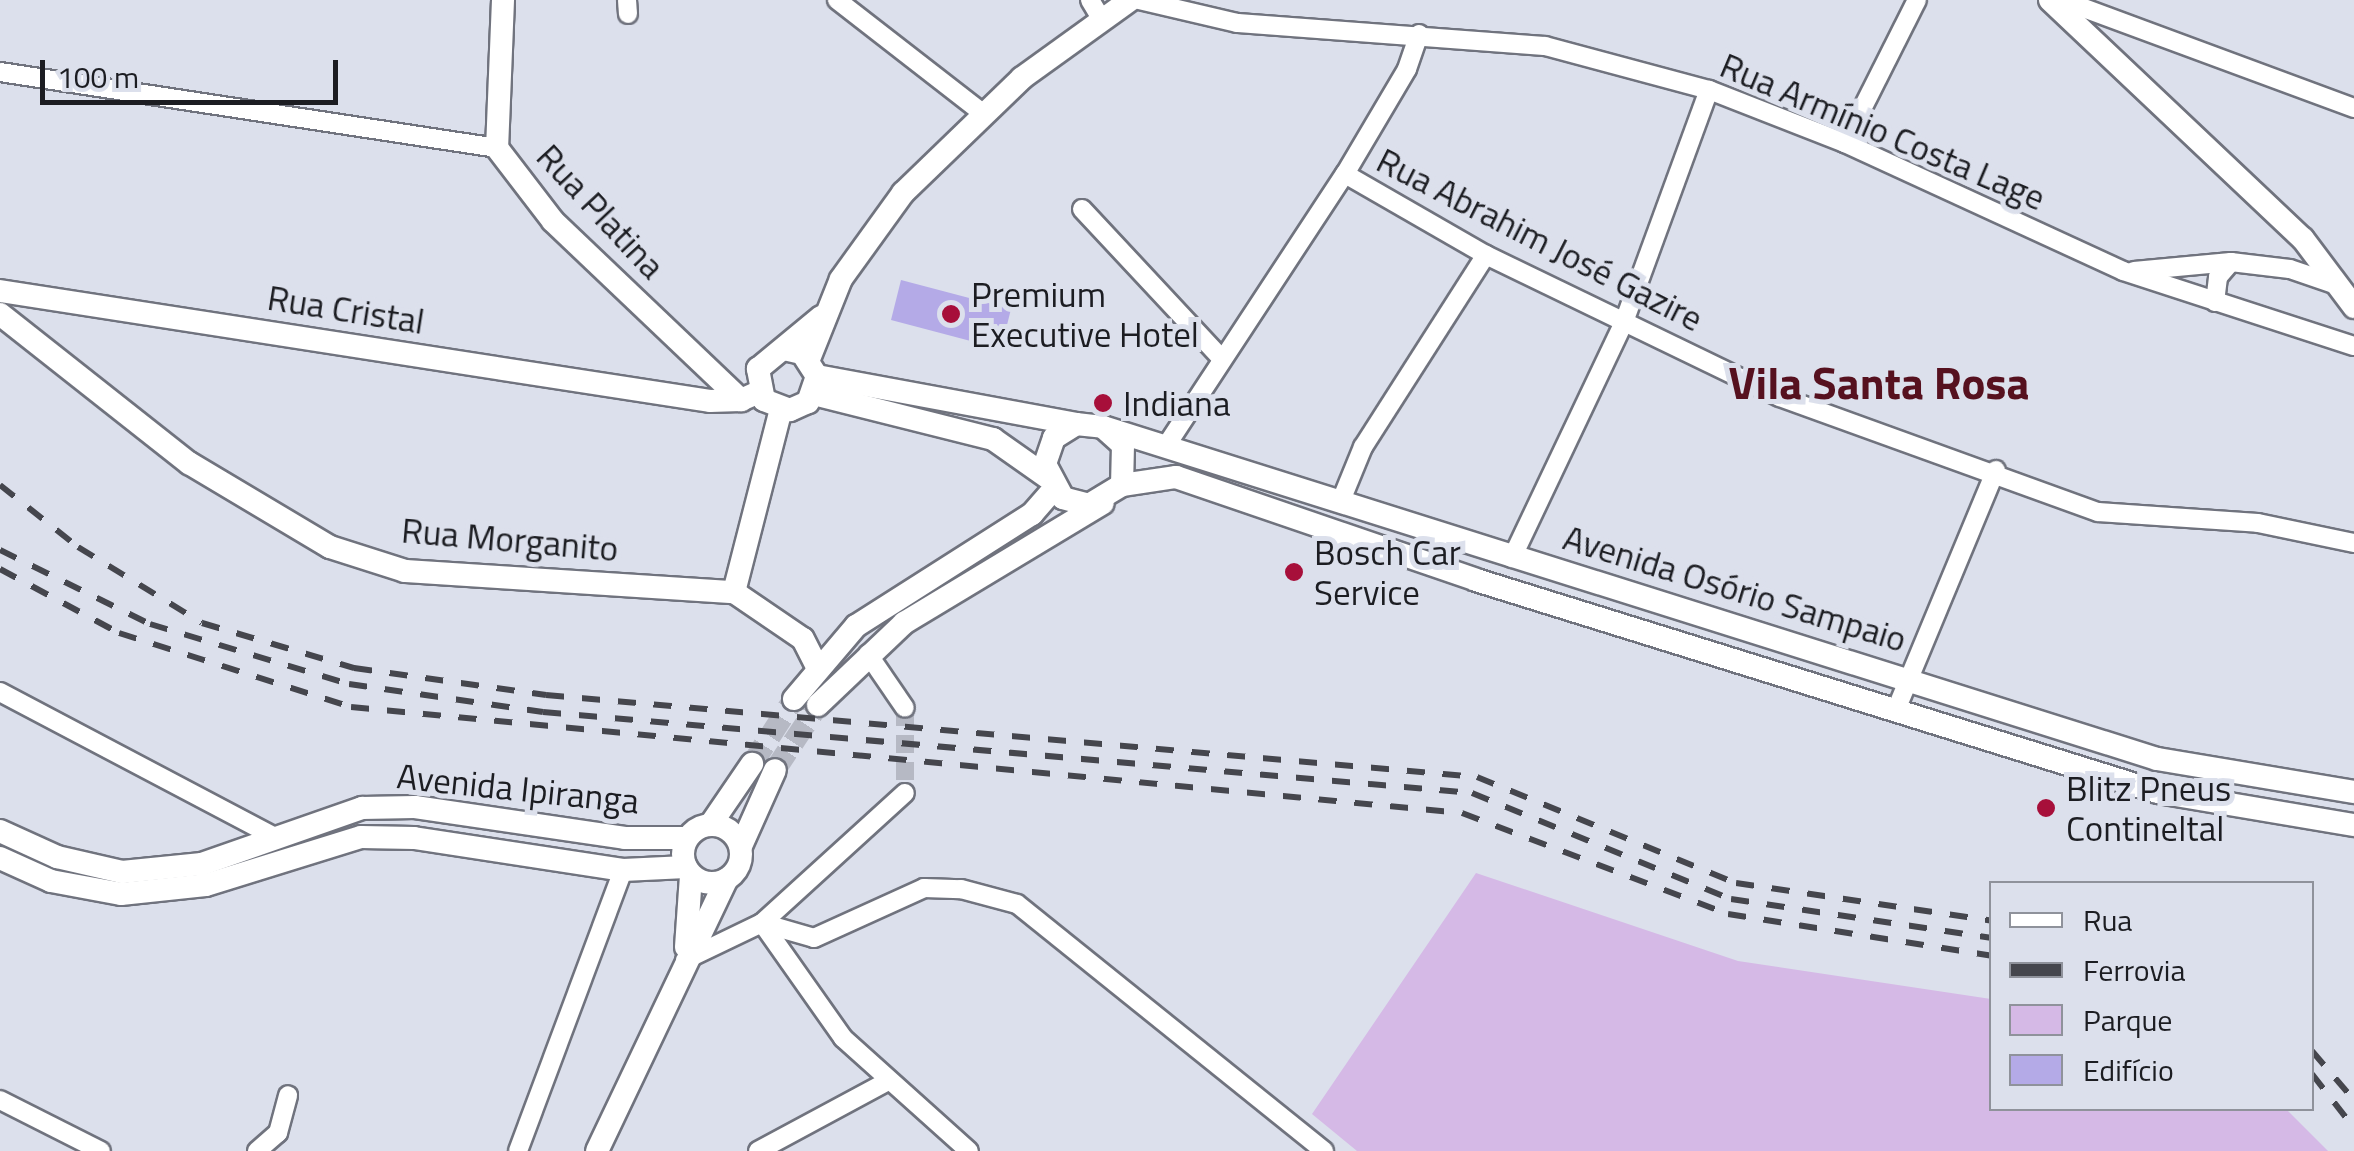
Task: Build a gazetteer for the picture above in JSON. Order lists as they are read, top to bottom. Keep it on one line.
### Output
{"streets":{"street":["Rua Armínio Costa Lage","Rua Platina","Rua Abrahim José Gazire","Rua Cristal","Rua Morganito","Avenida Osório Sampaio","Avenida Ipiranga"]},"crossings":[["Rua Platina","Rua Cristal"]],"districts":["Vila Santa Rosa"],"places":["Premium Executive Hotel","Indiana","Bosch Car Service","Blitz Pneus Contineltal"],"legend":["Rua","Ferrovia","Parque","Edifício"],"scale_bar":"100 m"}
